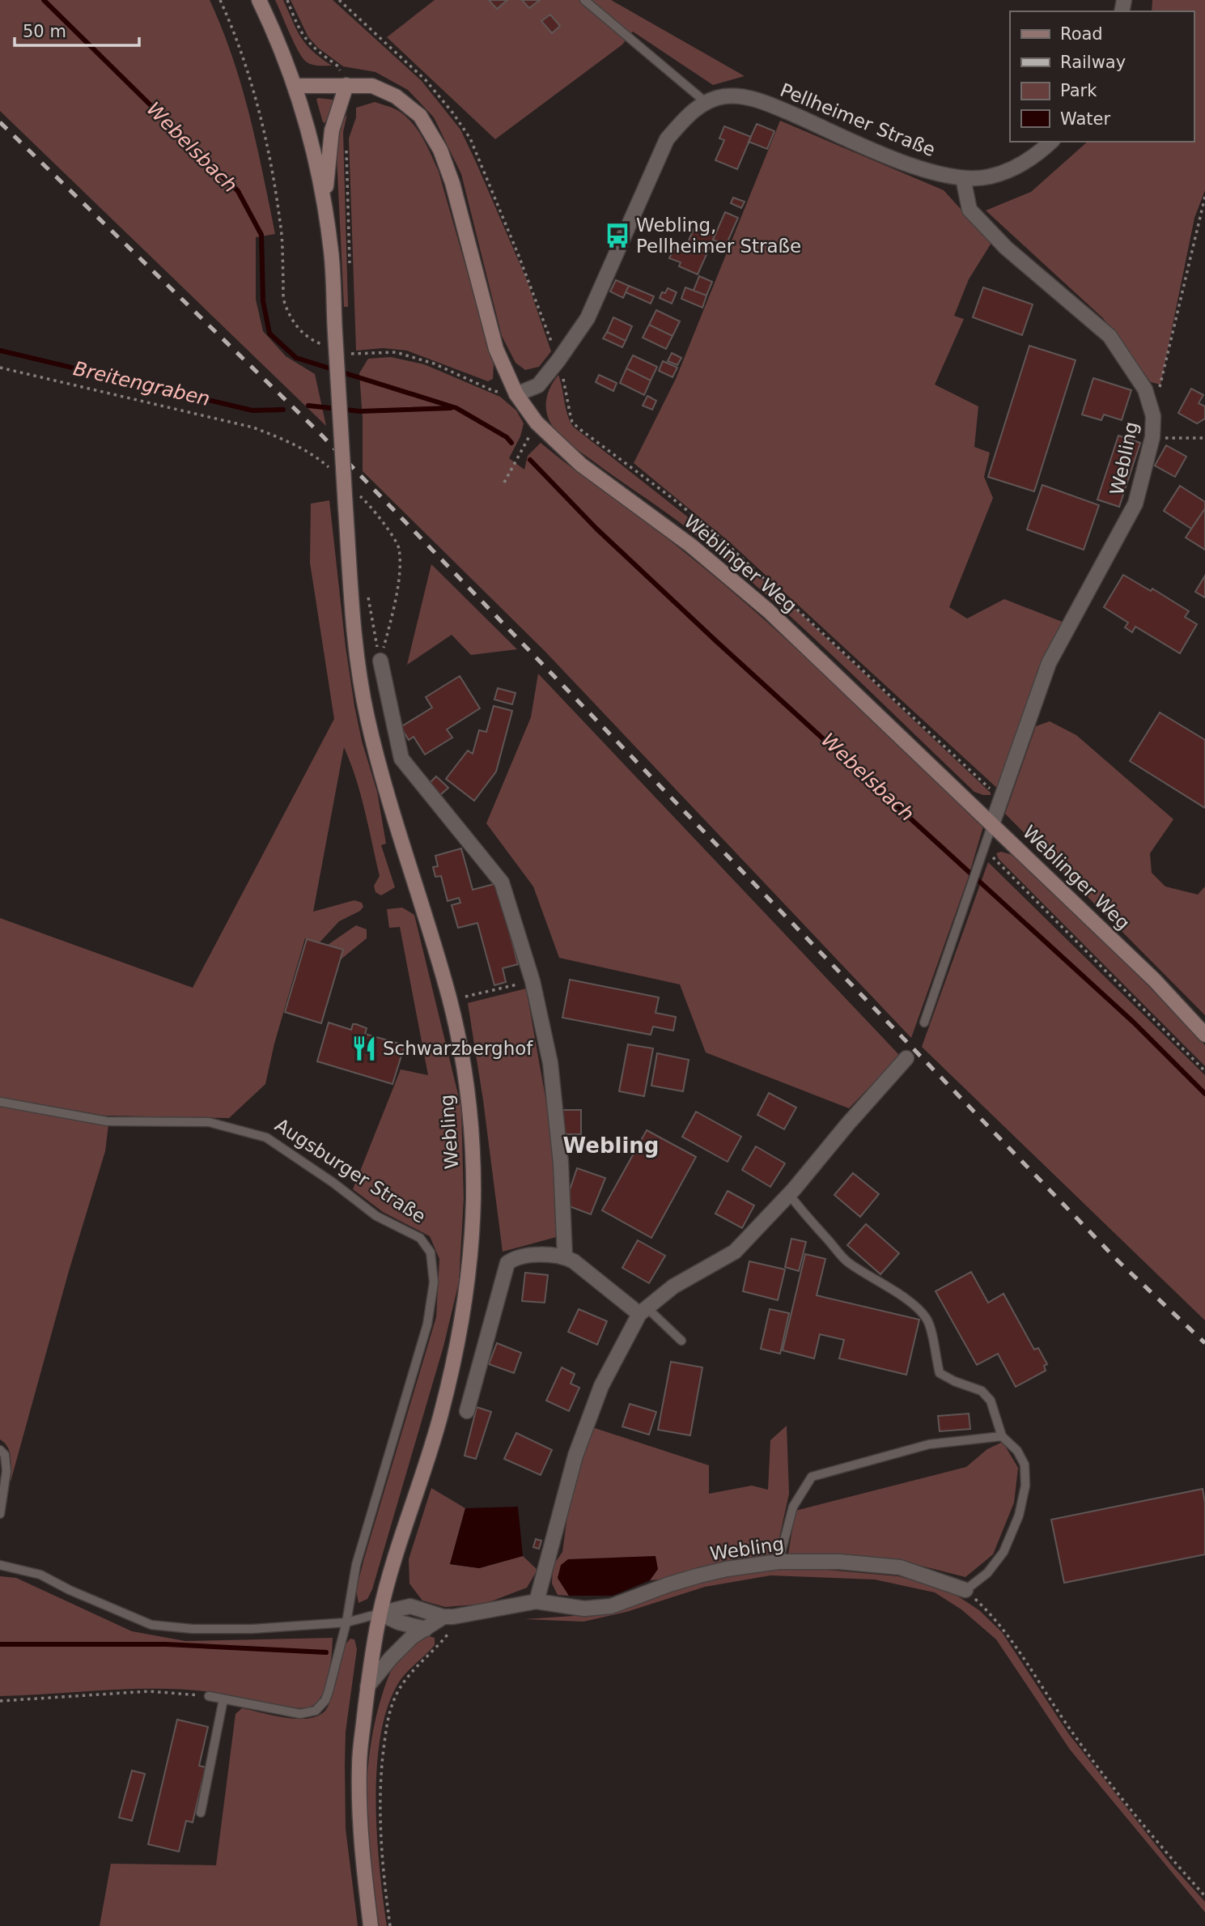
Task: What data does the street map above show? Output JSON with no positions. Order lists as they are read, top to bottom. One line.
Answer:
{"streets":{"main road":["Webling","Weblinger Weg"],"street":["Pellheimer Straße"],"lane":["Augsburger Straße"]},"crossings":[["Pellheimer Straße","Webling"],["Pellheimer Straße","Weblinger Weg"],["Webling","Weblinger Weg"]],"districts":["Webling"],"water":["Webelsbach","Breitengraben"],"places":{"bus stop":["Webling, Pellheimer Straße"],"restaurant":["Schwarzberghof"]},"legend":["Road","Railway","Park","Water"],"scale_bar":"50 m"}
